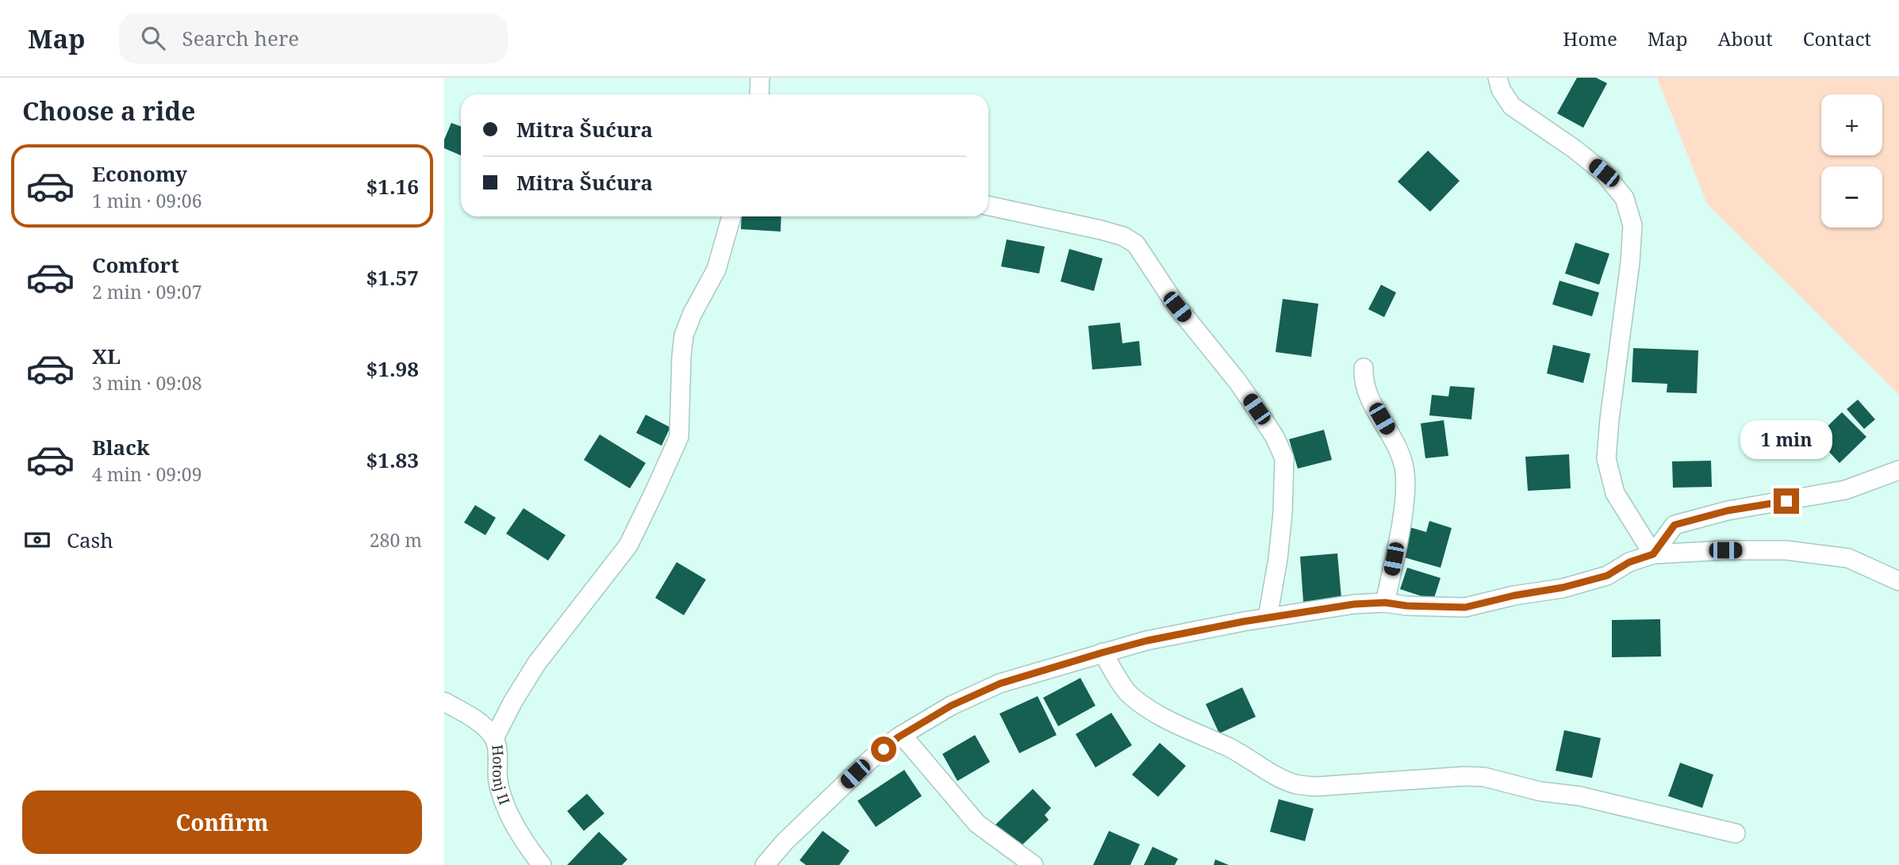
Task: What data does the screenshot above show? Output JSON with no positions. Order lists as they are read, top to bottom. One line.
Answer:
{"streets":{"street":["Hotonj II"]},"page":{"header":"Map","search":"Search here","nav":["Home","Map","About","Contact"],"heading":"Choose a ride","map_buttons":["+","−"],"banner":["Mitra Šućura","Mitra Šućura"],"list":[{"name":"Economy","note":"1 min · 09:06","value":"$1.16"},{"name":"Comfort","note":"2 min · 09:07","value":"$1.57"},{"name":"XL","note":"3 min · 09:08","value":"$1.98"},{"name":"Black","note":"4 min · 09:09","value":"$1.83"}],"bubble":"1 min","pay":["Cash","280 m"],"buttons":"Confirm"}}
